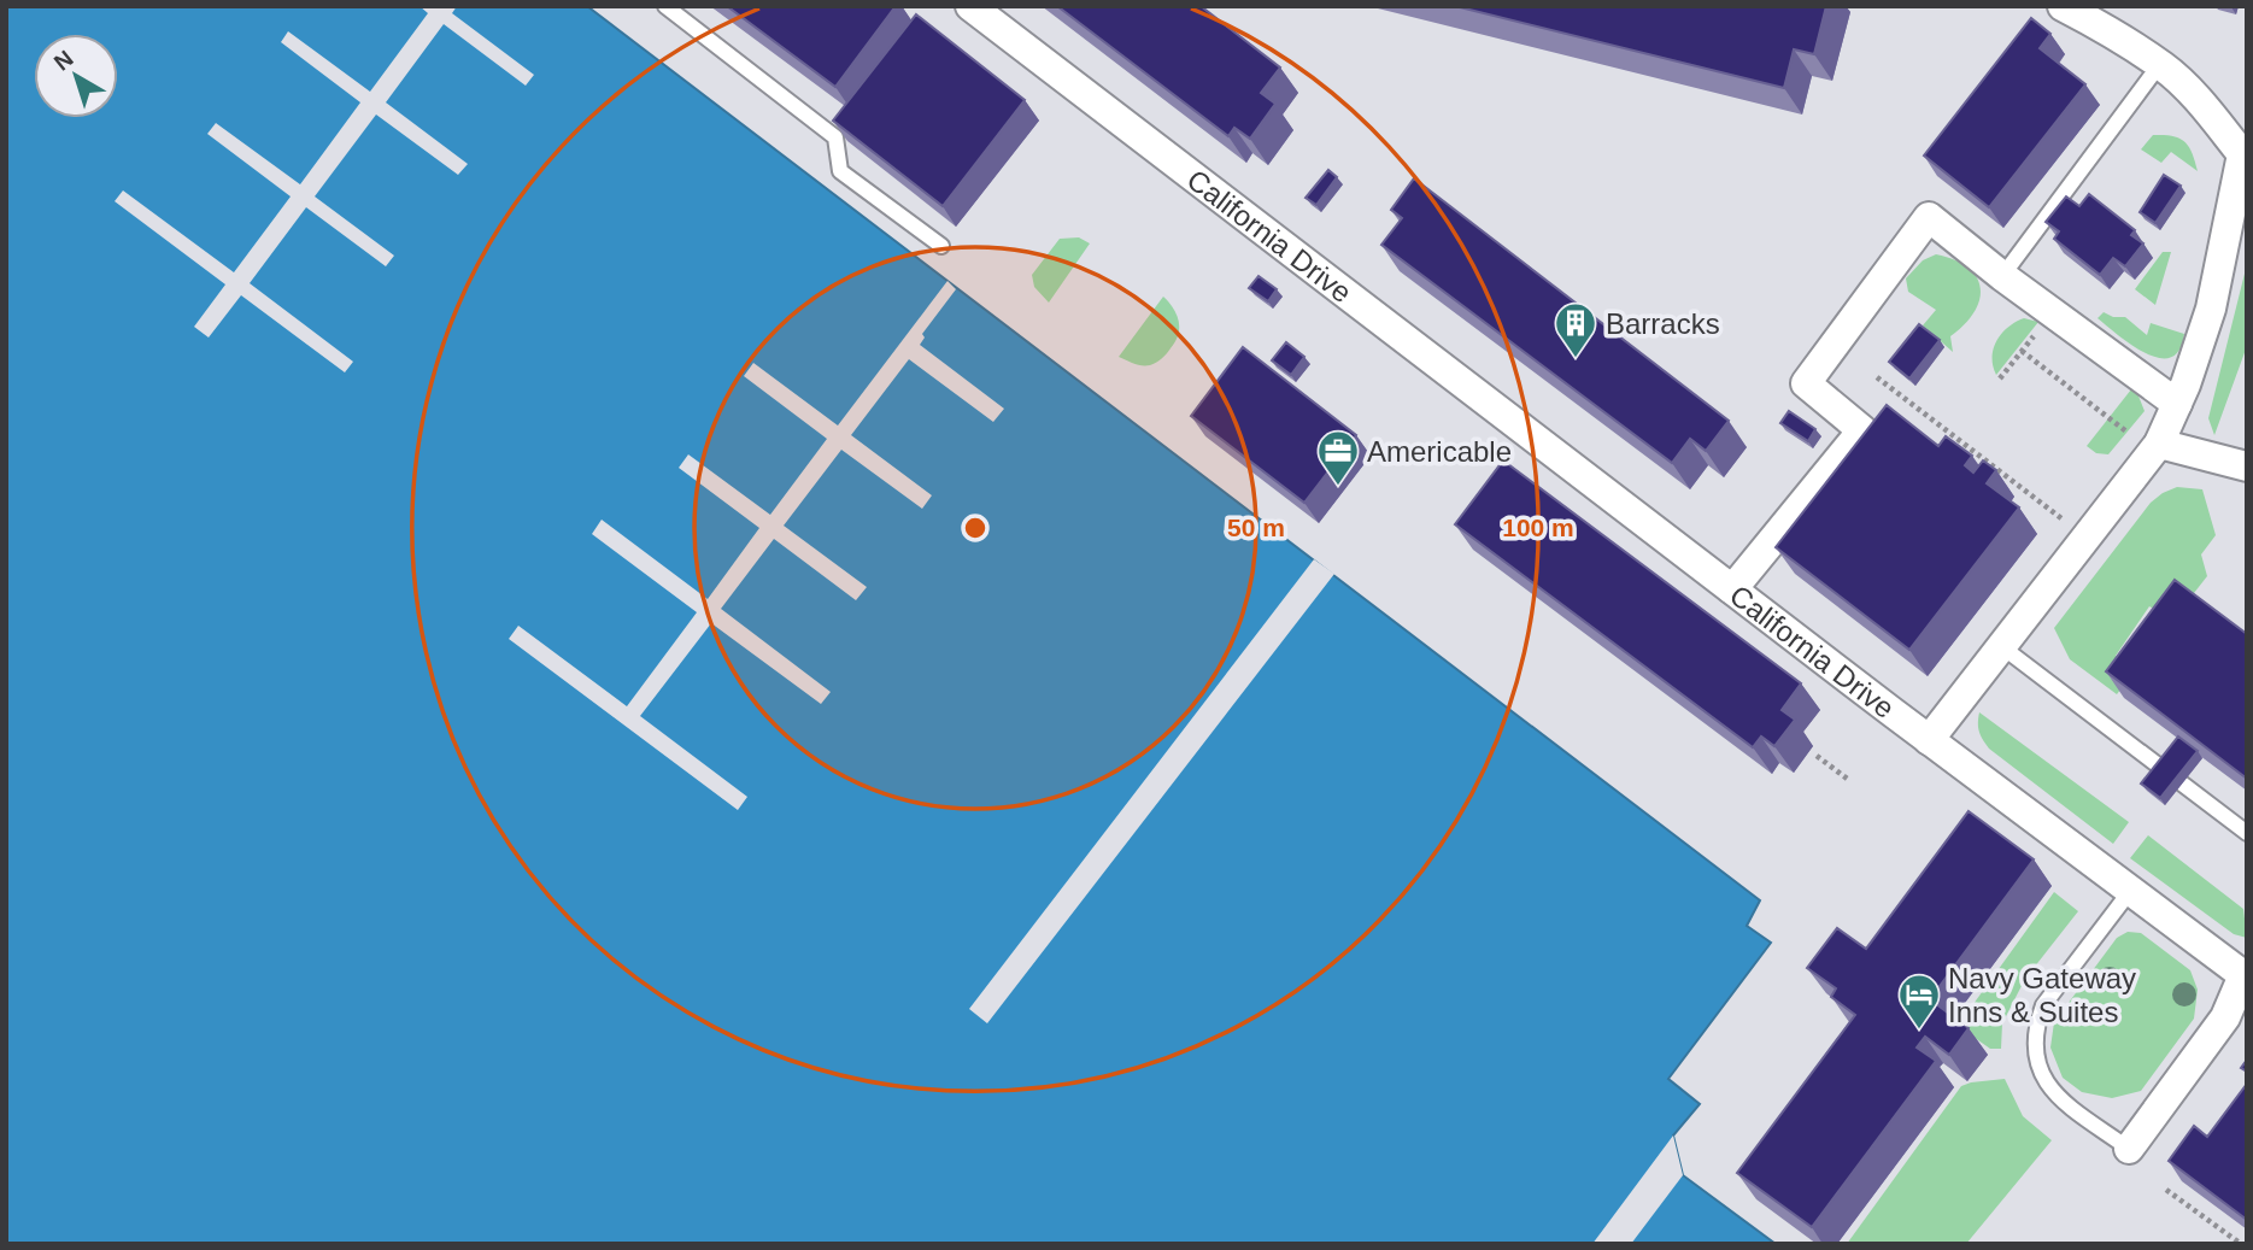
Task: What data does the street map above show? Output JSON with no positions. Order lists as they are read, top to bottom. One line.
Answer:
{"streets":{"street":["California Drive"]},"places":{"building":["Barracks"],"office":["Americable"],"hotel":["Navy Gateway Inns & Suites"]},"north":"top left","rings":["50 m","100 m"]}
